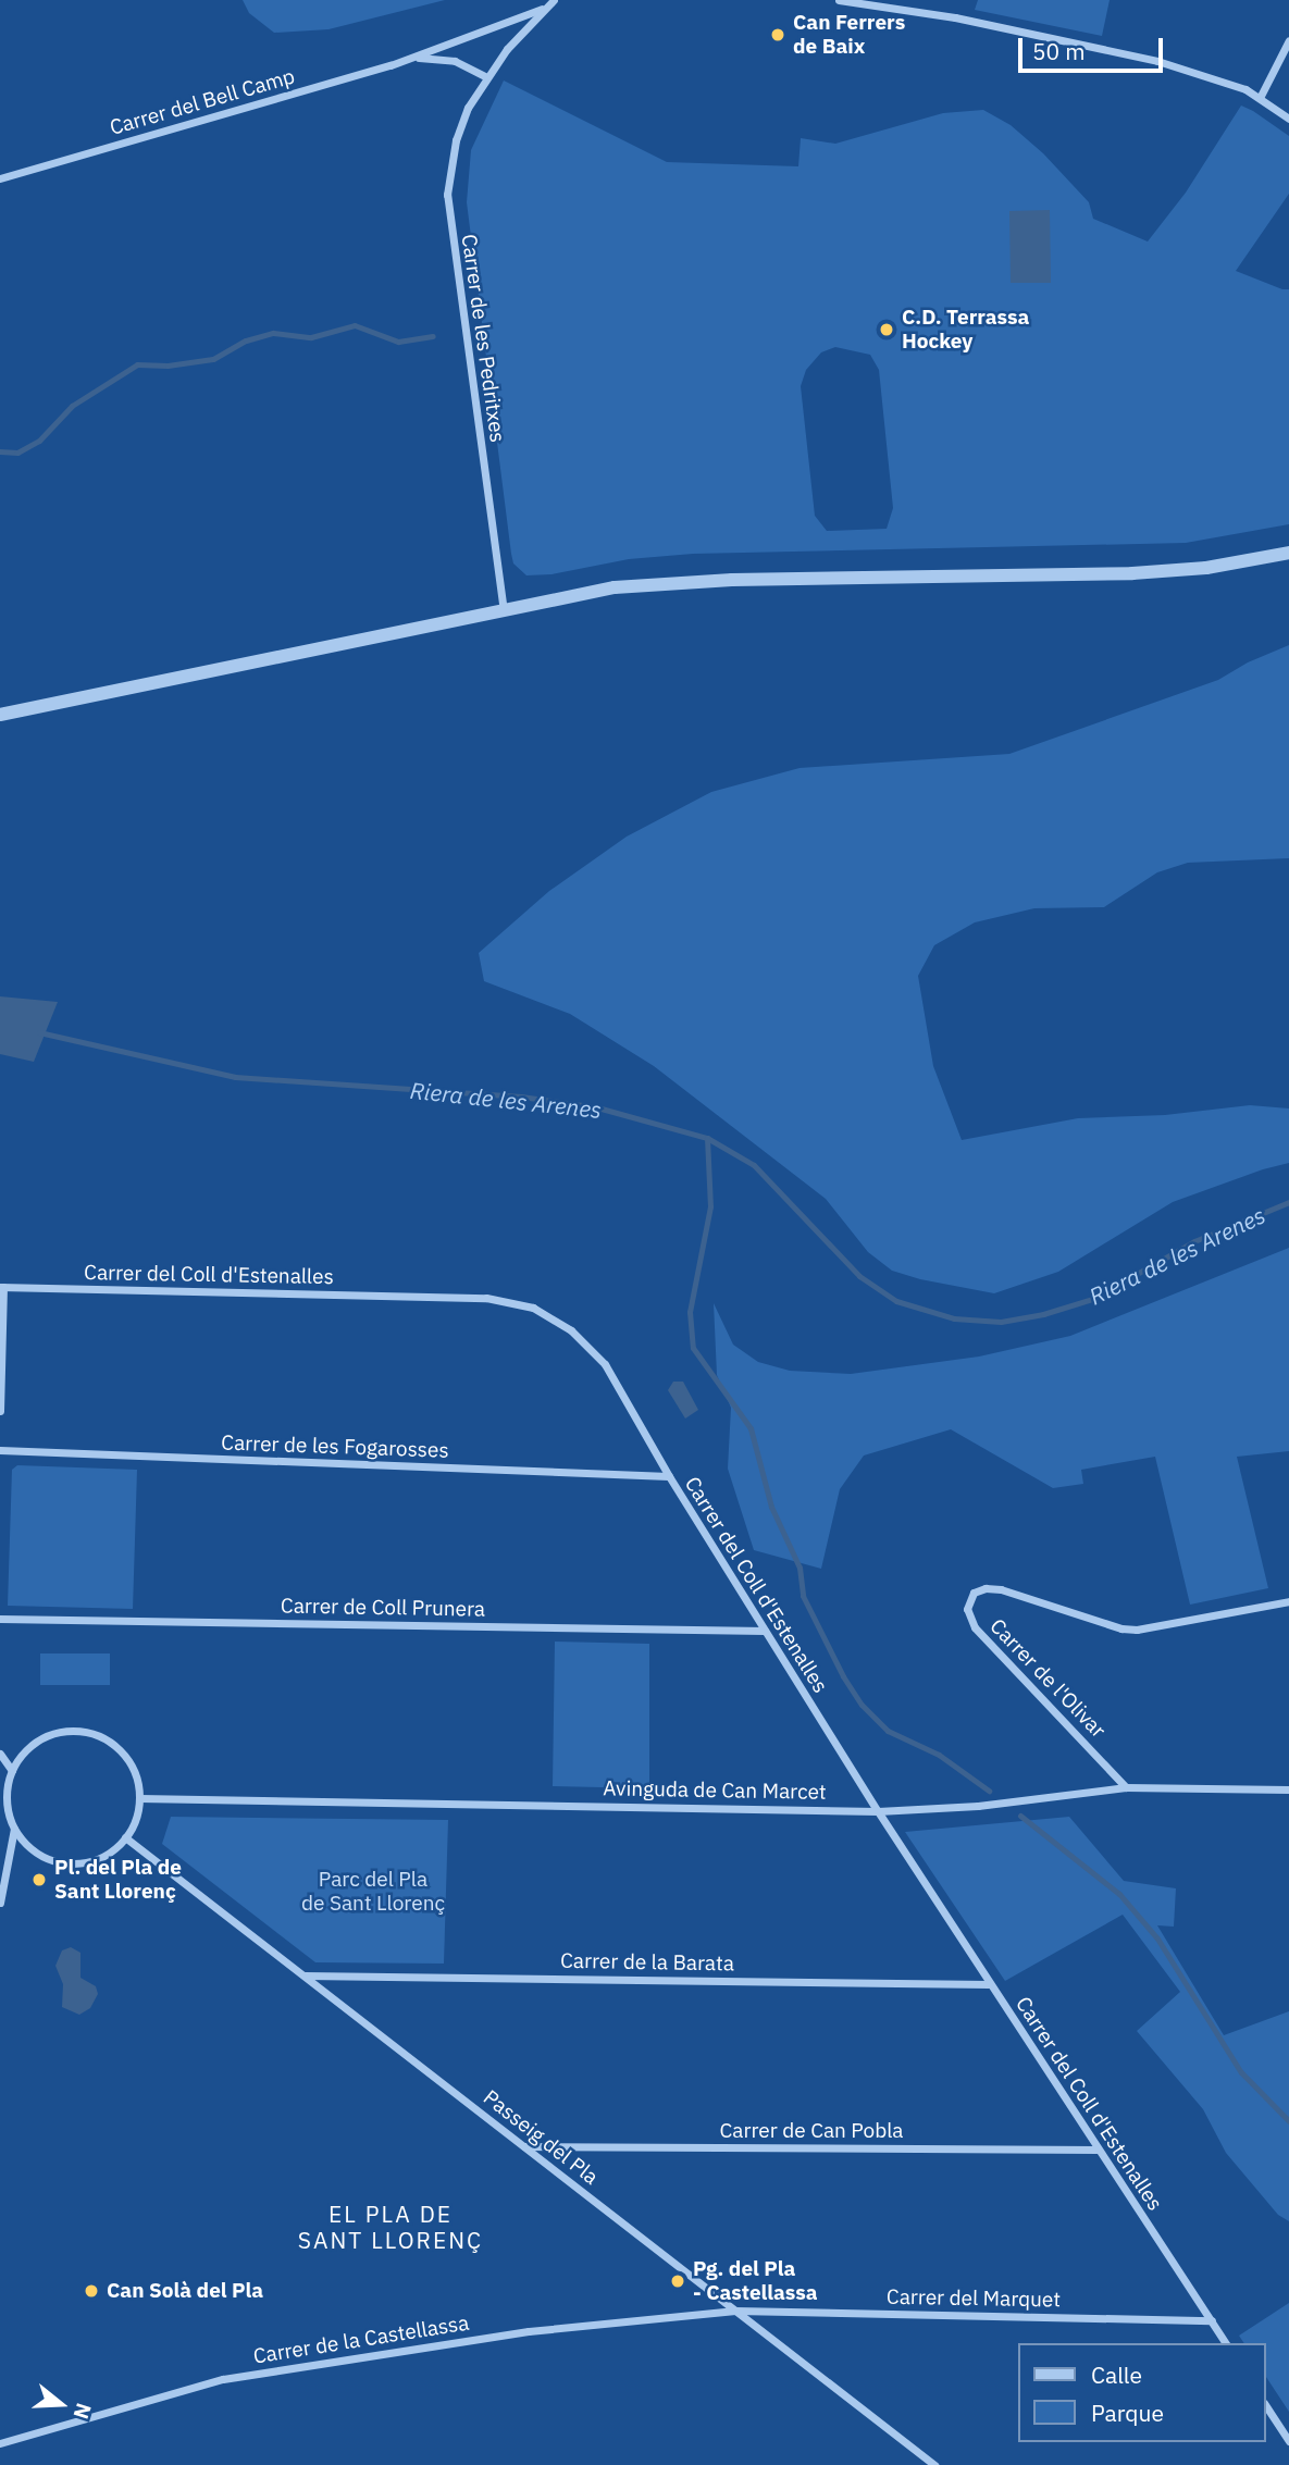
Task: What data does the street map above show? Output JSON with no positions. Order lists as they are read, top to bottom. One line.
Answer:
{"streets":{"street":["Carrer del Bell Camp","Carrer de les Pedritxes","Carrer del Coll d'Estenalles","Carrer de les Fogarosses","Carrer de Coll Prunera","Carrer de l'Olivar","Avinguda de Can Marcet","Carrer de la Barata","Carrer de Can Pobla","Passeig del Pla","Carrer del Marquet","Carrer de la Castellassa"]},"crossings":[["Carrer del Bell Camp","Carrer de les Pedritxes"],["Carrer del Coll d'Estenalles","Carrer de les Fogarosses"],["Carrer del Coll d'Estenalles","Carrer de Coll Prunera"],["Carrer del Coll d'Estenalles","Avinguda de Can Marcet"],["Carrer del Coll d'Estenalles","Carrer de la Barata"],["Carrer del Coll d'Estenalles","Carrer de Can Pobla"],["Carrer del Coll d'Estenalles","Carrer del Marquet"],["Carrer de l'Olivar","Avinguda de Can Marcet"],["Avinguda de Can Marcet","Passeig del Pla"],["Carrer de la Barata","Passeig del Pla"],["Carrer de Can Pobla","Passeig del Pla"],["Passeig del Pla","Carrer del Marquet"],["Passeig del Pla","Carrer de la Castellassa"],["Carrer del Marquet","Carrer de la Castellassa"]],"districts":["EL PLA DE SANT LLORENÇ"],"water":["Riera de les Arenes"],"parks":["Parc del Pla de Sant Llorenç"],"places":["Can Ferrers de Baix","C.D. Terrassa Hockey","Pl. del Pla de Sant Llorenç","Pg. del Pla - Castellassa","Can Solà del Pla"],"legend":["Calle","Parque"],"scale_bar":"50 m","north":"right"}
